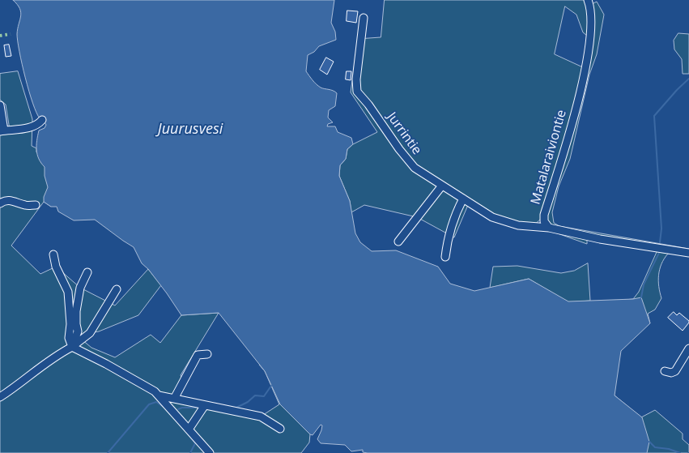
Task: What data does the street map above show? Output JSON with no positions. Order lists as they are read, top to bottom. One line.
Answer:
{"streets":{"street":["Jurrintie","Matalaraiviontie"]},"crossings":[["Jurrintie","Matalaraiviontie"]],"water":["Juurusvesi"]}
